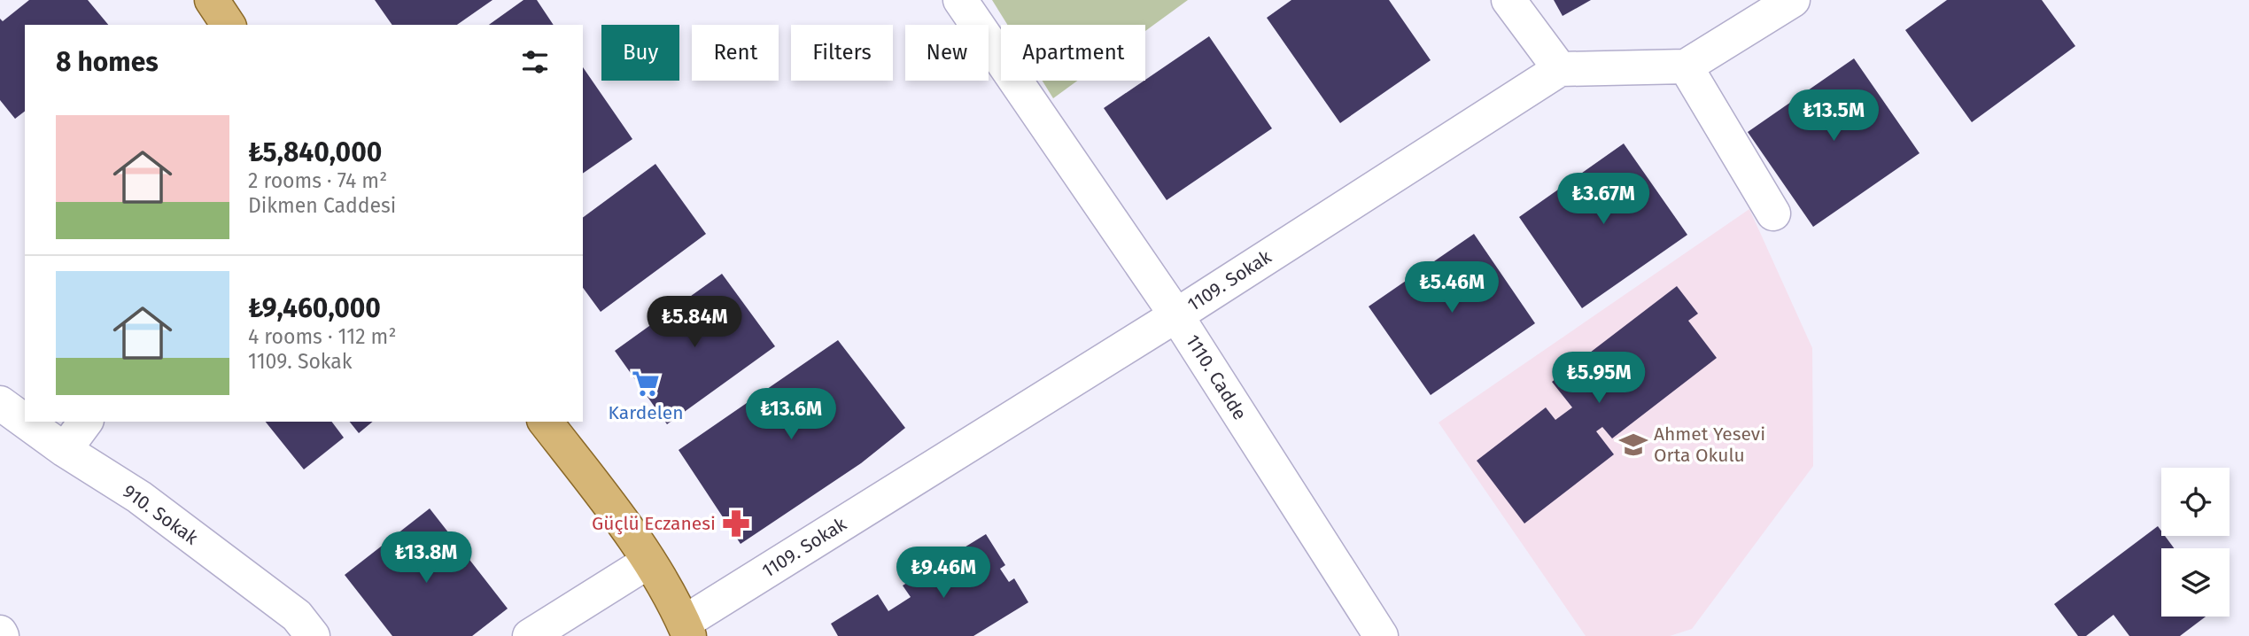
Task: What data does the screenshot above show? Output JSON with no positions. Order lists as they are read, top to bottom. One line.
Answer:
{"streets":{"street":["1109. Sokak","1110. Cadde","910. Sokak"]},"crossings":[["1109. Sokak","1110. Cadde"]],"places":{"supermarket":["Kardelen"],"school or university":["Ahmet Yesevi Orta Okulu"],"pharmacy":["Güçlü Eczanesi"]},"page":{"chip":["Buy","Rent","Filters","New","Apartment"],"heading":"8 homes","price":["₺13.5M","₺3.67M","₺5.46M","₺5.84M","₺5.95M","₺13.6M","₺13.8M","₺9.46M"],"list":[{"name":"₺5,840,000","note":"2 rooms · 74 m² · Dikmen Caddesi"},{"name":"₺9,460,000","note":"4 rooms · 112 m² · 1109. Sokak"}]}}
